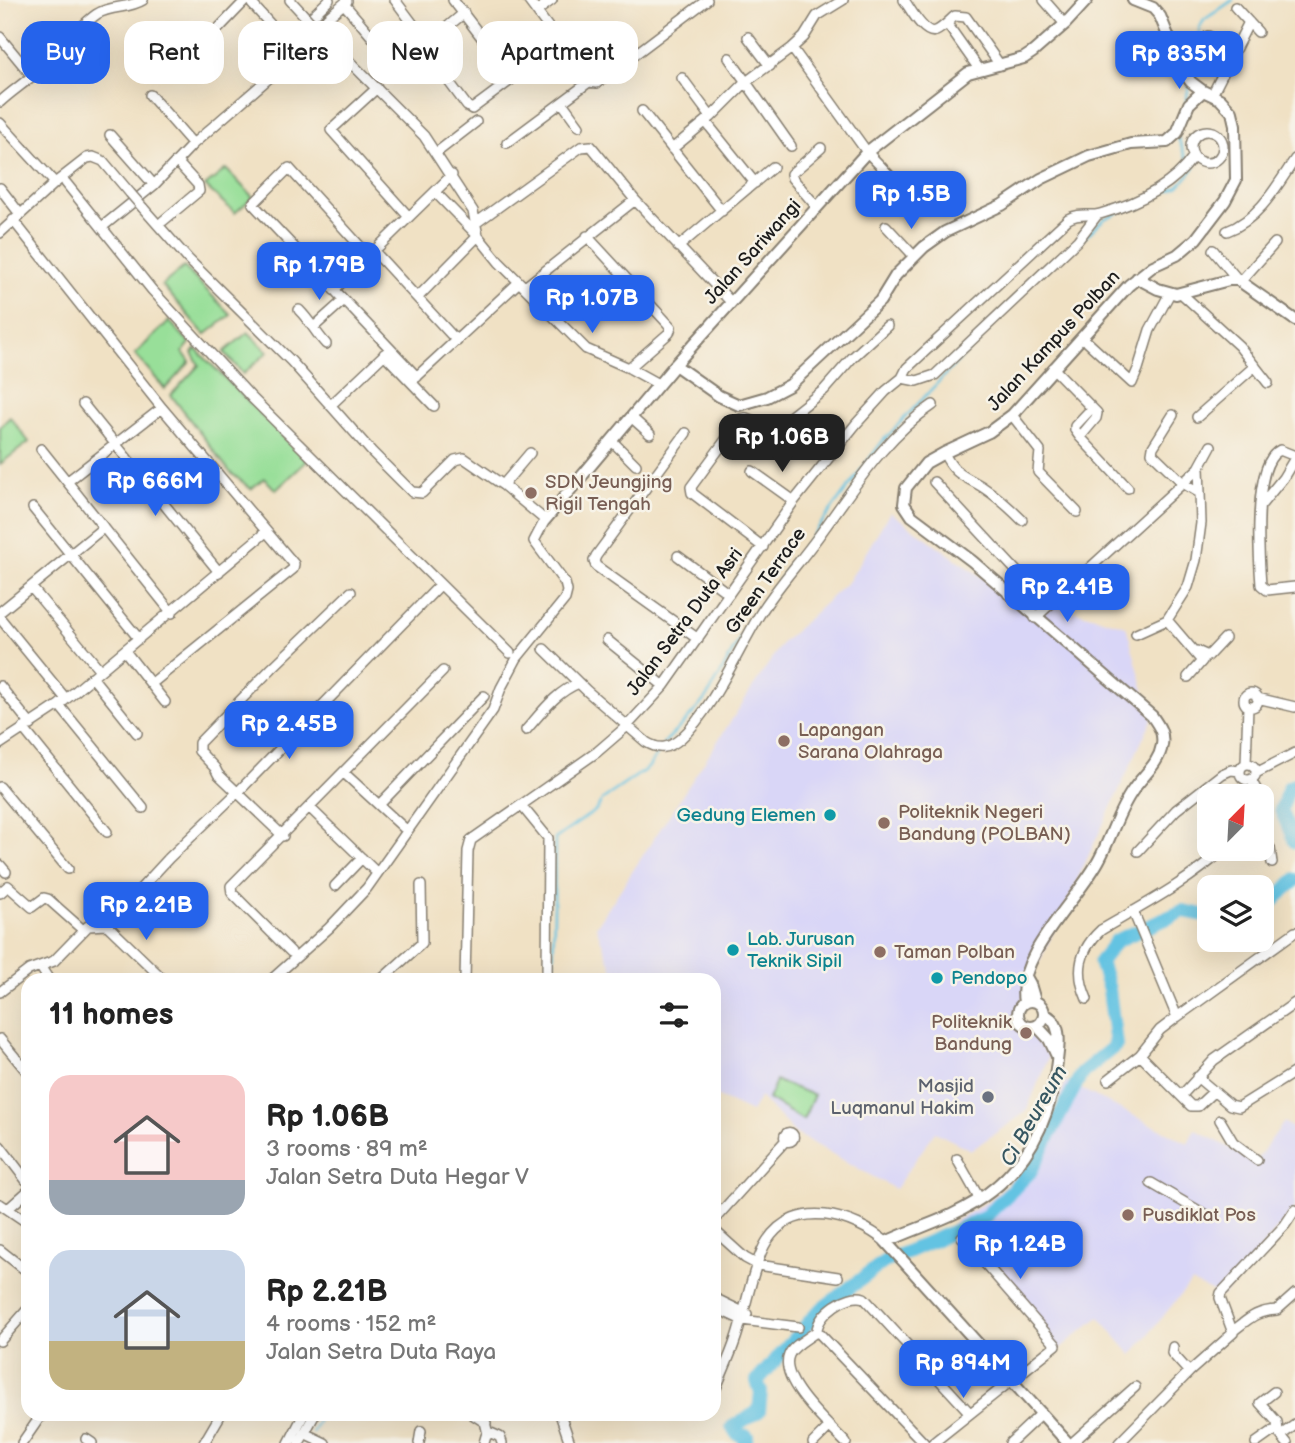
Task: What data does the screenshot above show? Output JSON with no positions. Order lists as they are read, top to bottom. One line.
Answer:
{"streets":{"street":["Jalan Sariwangi","Jalan Kampus Polban","Green Terrace","Jalan Setra Duta Asri"]},"crossings":[["Green Terrace","Jalan Setra Duta Asri"]],"water":["Ci Beureum"],"places":["SDN Jeungjing Rigil Tengah","Lapangan Sarana Olahraga","Gedung Elemen","Politeknik Negeri Bandung (POLBAN)","Lab. Jurusan Teknik Sipil","Taman Polban","Pendopo","Politeknik Bandung","Masjid Luqmanul Hakim","Pusdiklat Pos"],"north":"top right","page":{"chip":["Buy","Rent","Filters","New","Apartment"],"price":["Rp 835M","Rp 1.5B","Rp 1.79B","Rp 1.07B","Rp 1.06B","Rp 666M","Rp 2.41B","Rp 2.45B","Rp 2.21B","Rp 1.24B","Rp 894M"],"heading":"11 homes","list":[{"name":"Rp 1.06B","note":"3 rooms · 89 m² · Jalan Setra Duta Hegar V"},{"name":"Rp 2.21B","note":"4 rooms · 152 m² · Jalan Setra Duta Raya"}]}}
